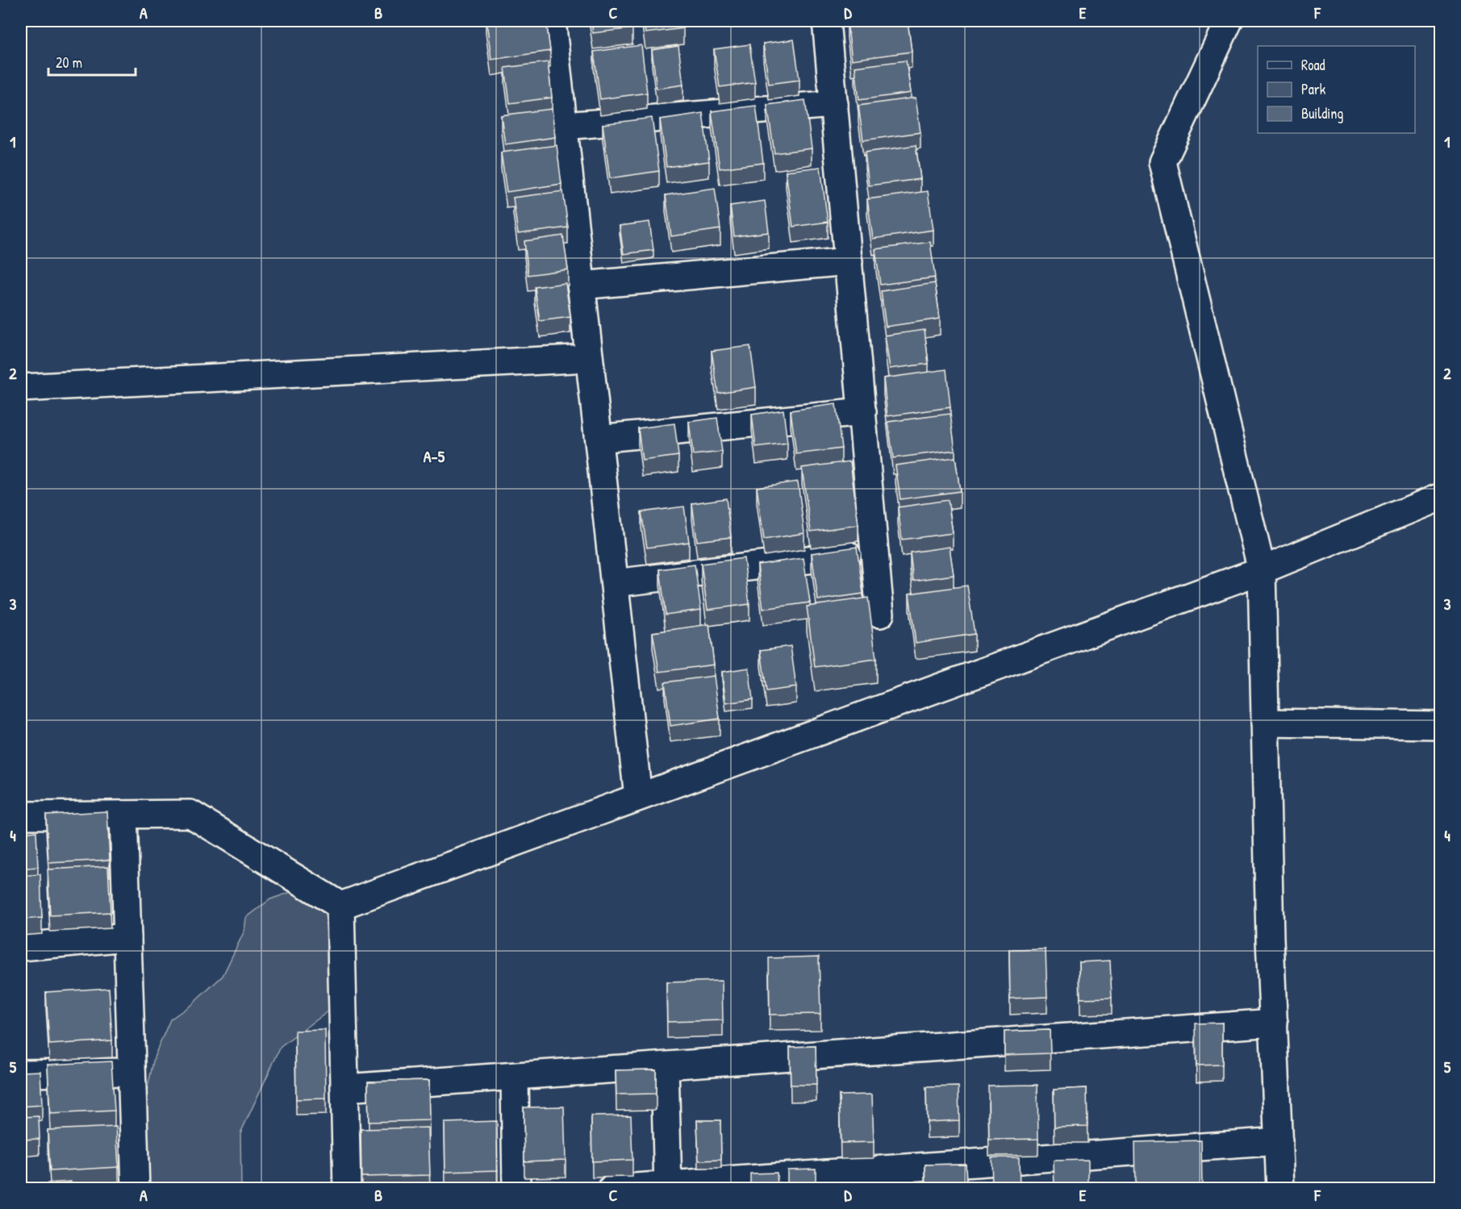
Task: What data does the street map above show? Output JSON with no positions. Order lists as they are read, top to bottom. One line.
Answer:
{"districts":["A-5"],"legend":["Road","Park","Building"],"scale_bar":"20 m","grid":{"columns":["A","B","C","D","E","F"],"rows":["1","2","3","4","5"]}}
